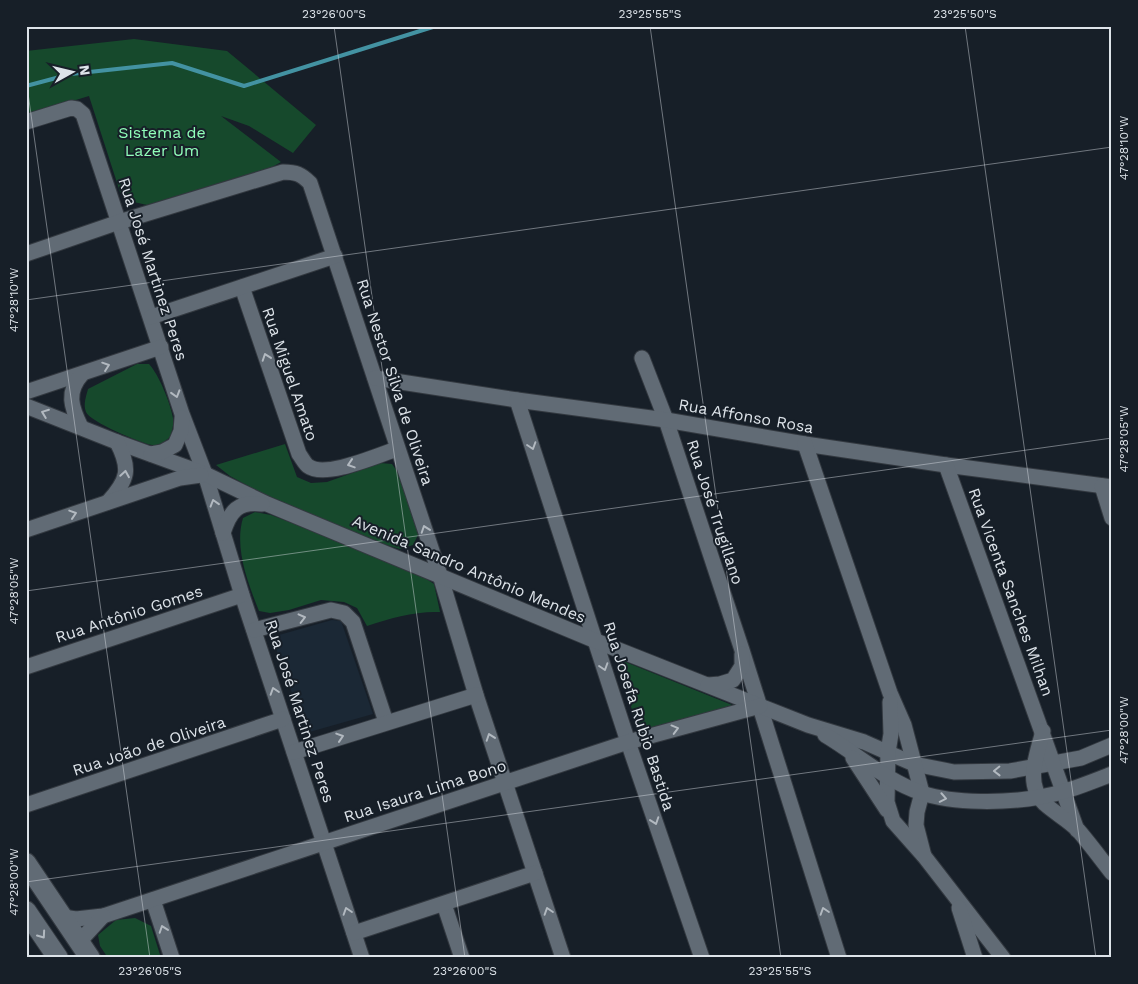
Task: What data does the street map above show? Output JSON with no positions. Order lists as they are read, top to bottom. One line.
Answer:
{"streets":{"street":["Rua José Martinez Peres","Rua Miguel Amato","Rua Nestor Silva de Oliveira","Rua Affonso Rosa","Rua José Trugillano","Avenida Sandro Antônio Mendes","Rua Vicenta Sanches Milhan","Rua Antônio Gomes","Rua Josefa Rubio Bastida","Rua João de Oliveira","Rua Isaura Lima Bono"]},"crossings":[["Rua José Martinez Peres","Rua Nestor Silva de Oliveira"],["Rua José Martinez Peres","Avenida Sandro Antônio Mendes"],["Rua José Martinez Peres","Rua Antônio Gomes"],["Rua José Martinez Peres","Rua João de Oliveira"],["Rua José Martinez Peres","Rua Isaura Lima Bono"],["Rua Miguel Amato","Rua Nestor Silva de Oliveira"],["Rua Nestor Silva de Oliveira","Rua Affonso Rosa"],["Rua Nestor Silva de Oliveira","Avenida Sandro Antônio Mendes"],["Rua Nestor Silva de Oliveira","Rua Isaura Lima Bono"],["Rua Affonso Rosa","Rua José Trugillano"],["Rua Affonso Rosa","Rua Vicenta Sanches Milhan"],["Rua Affonso Rosa","Rua Josefa Rubio Bastida"],["Rua José Trugillano","Avenida Sandro Antônio Mendes"],["Rua José Trugillano","Rua Isaura Lima Bono"],["Avenida Sandro Antônio Mendes","Rua Vicenta Sanches Milhan"],["Avenida Sandro Antônio Mendes","Rua Josefa Rubio Bastida"],["Avenida Sandro Antônio Mendes","Rua Isaura Lima Bono"],["Rua Josefa Rubio Bastida","Rua Isaura Lima Bono"]],"one_way":["Rua Josefa Rubio Bastida"],"parks":["Sistema de Lazer Um"],"north":"right","coordinates":["23°26'00\"S","23°25'55\"S","23°25'50\"S","47°28'10\"W","47°28'05\"W","47°28'00\"W","23°26'05\"S"]}
